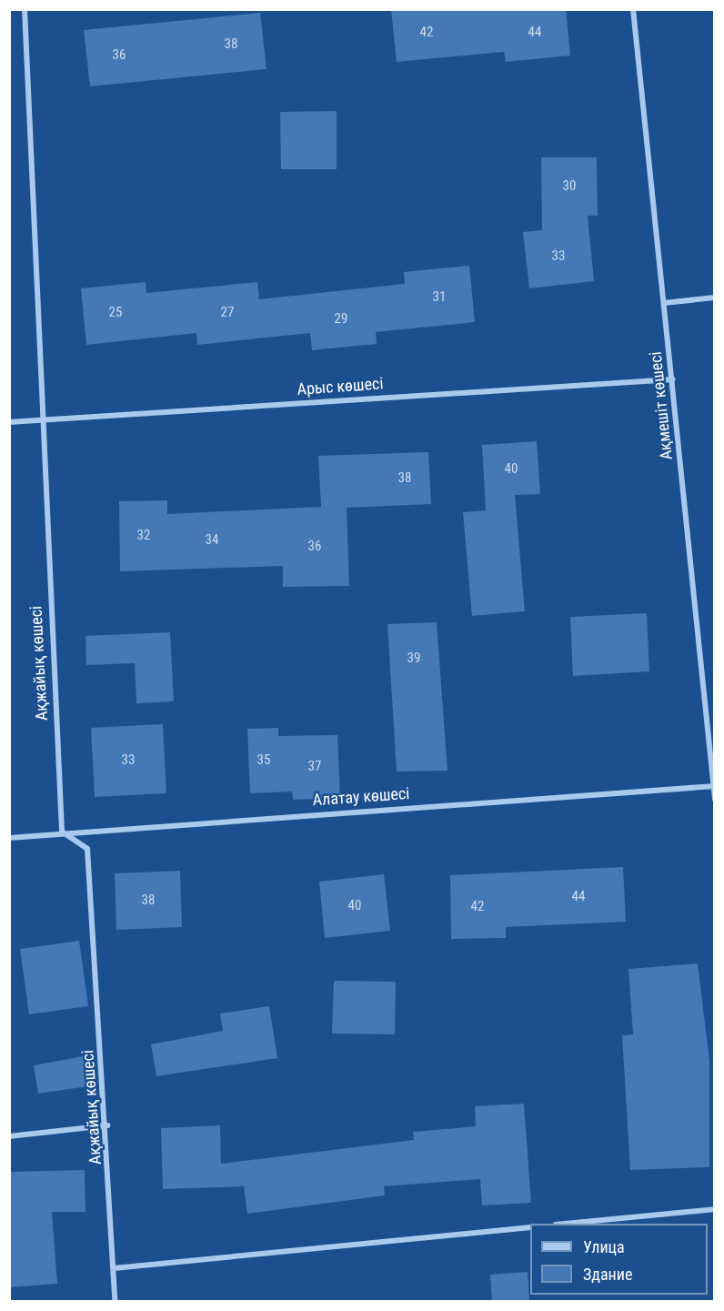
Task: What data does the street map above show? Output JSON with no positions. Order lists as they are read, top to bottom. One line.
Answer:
{"streets":{"street":["Арыс көшесі","Ақмешіт көшесі","Ақжайық көшесі","Алатау көшесі"]},"crossings":[["Арыс көшесі","Ақмешіт көшесі"],["Арыс көшесі","Ақжайық көшесі"],["Ақмешіт көшесі","Алатау көшесі"],["Ақжайық көшесі","Алатау көшесі"]],"house_numbers":["42","44","38","36","30","33","31","25","27","29","40","38","32","34","36","39","33","35","37","44","38","40","42"],"legend":["Улица","Здание"]}
